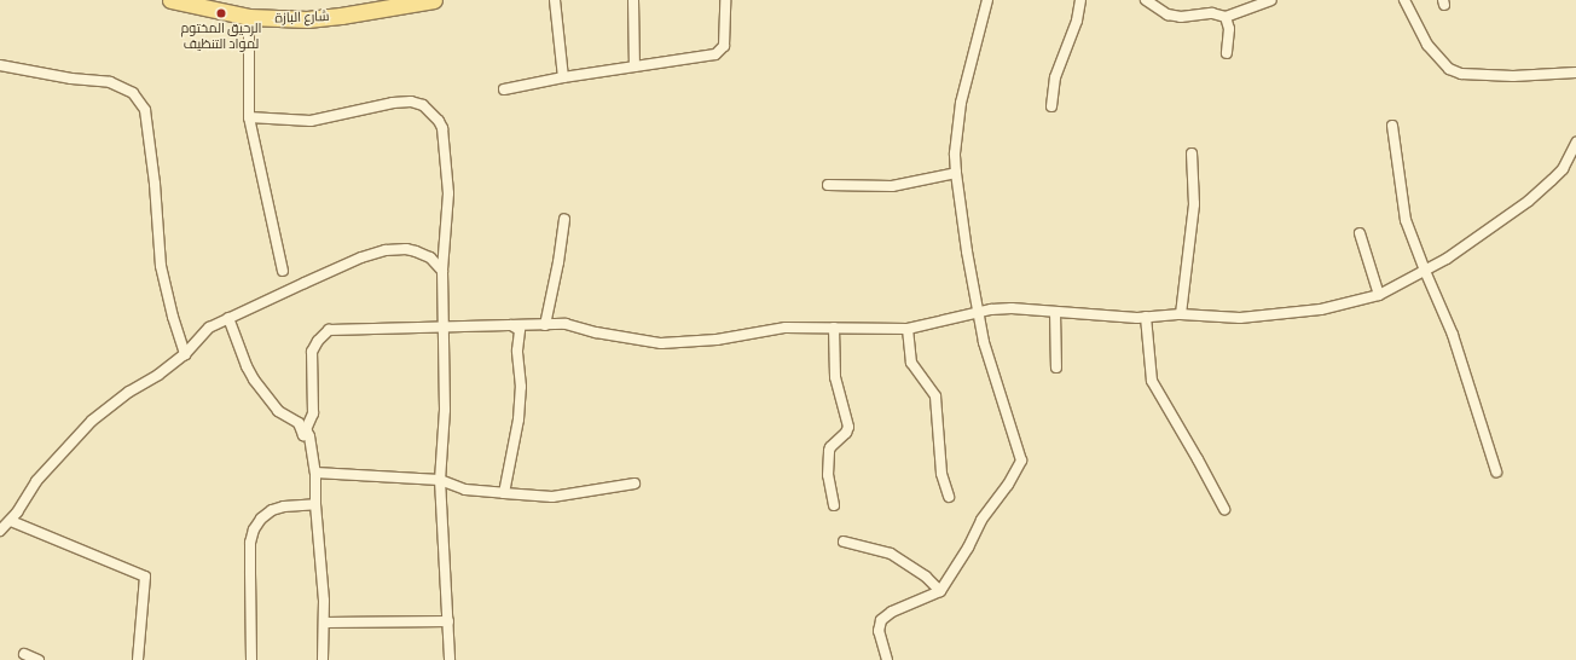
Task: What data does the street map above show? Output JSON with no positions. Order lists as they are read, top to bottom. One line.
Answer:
{"streets":{"main road":["شارع البازة"]},"places":["الرحيق المختوم لمواد التنظيف"]}
